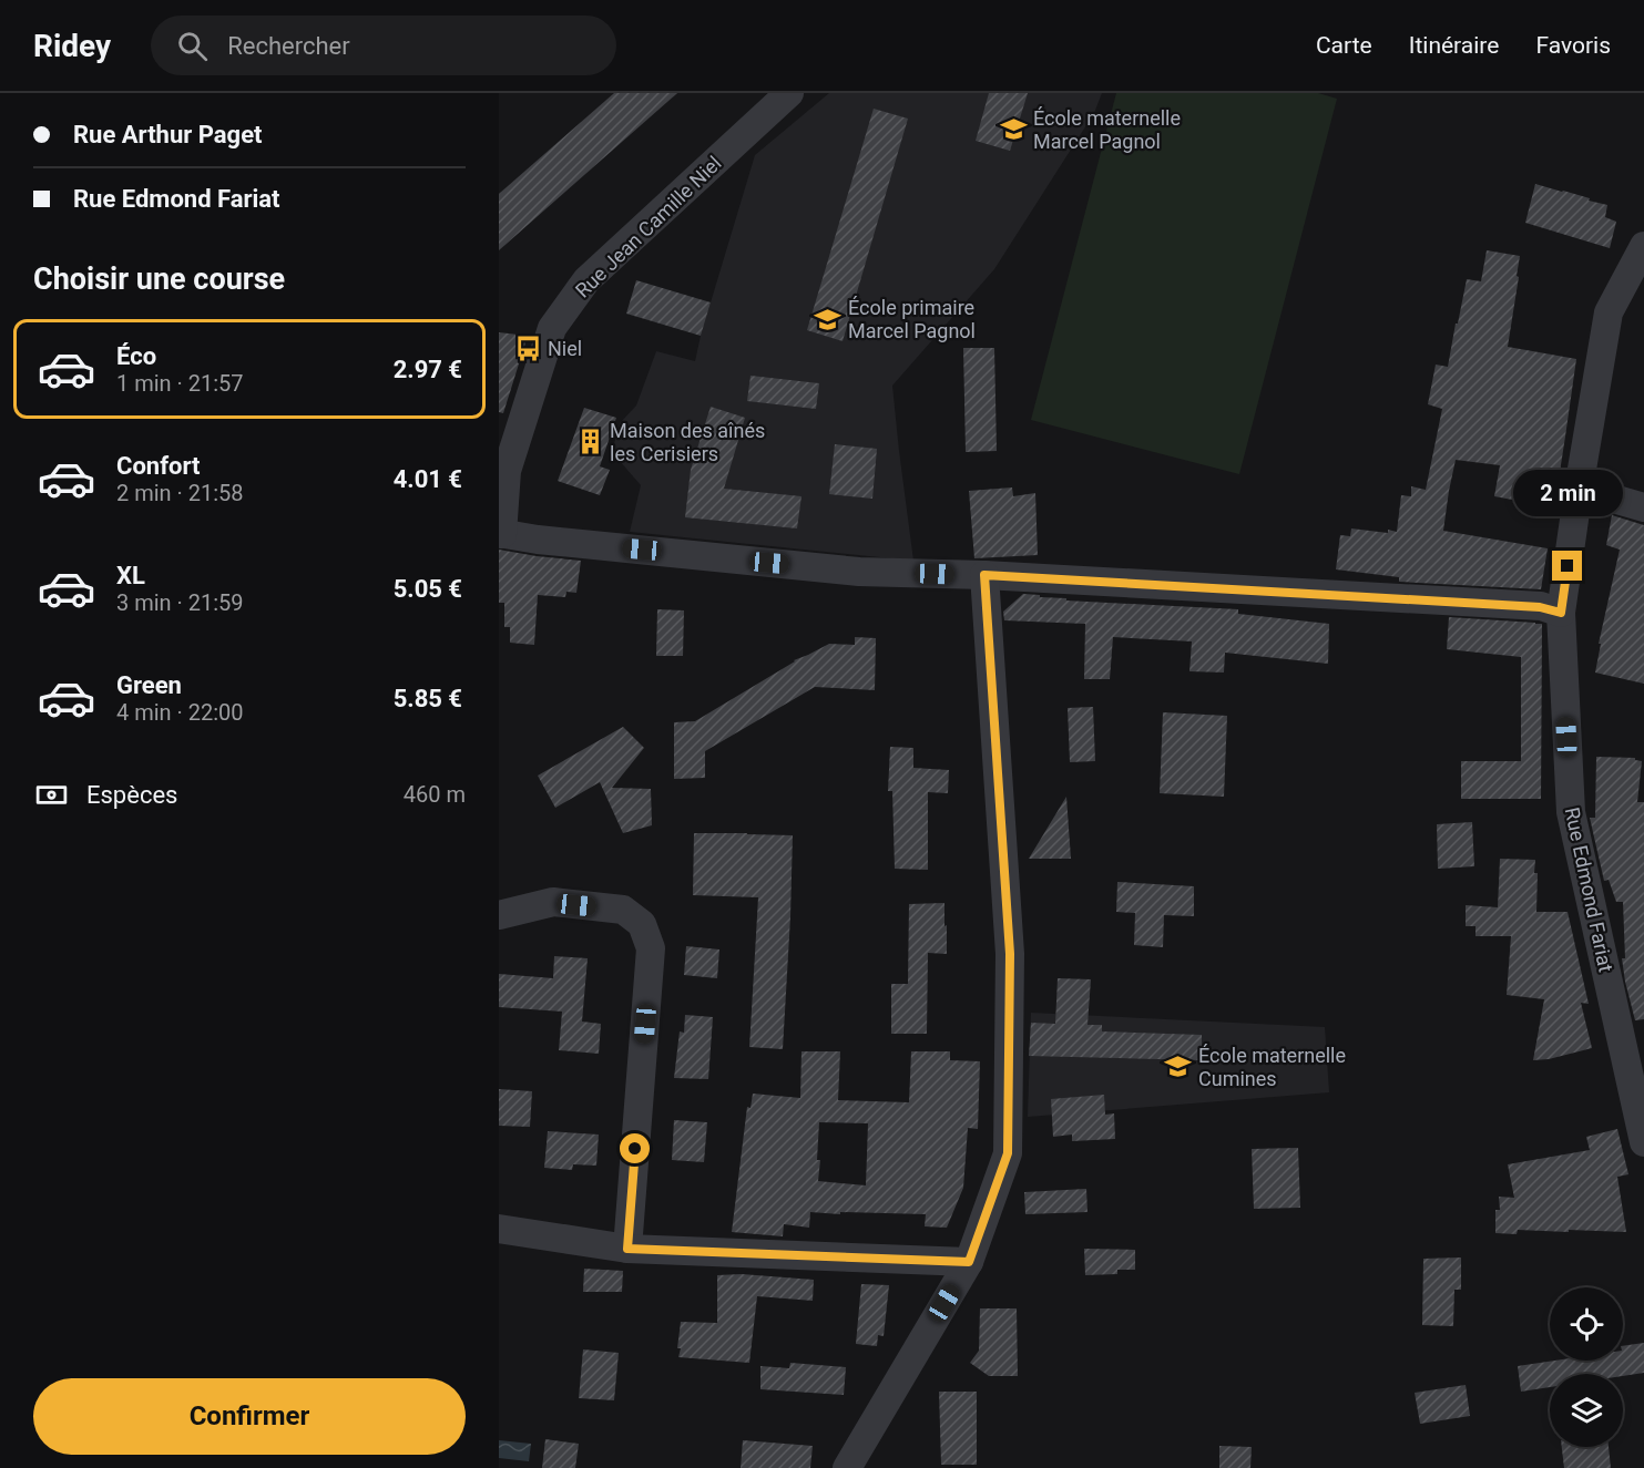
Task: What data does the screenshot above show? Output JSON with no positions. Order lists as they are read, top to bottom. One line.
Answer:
{"streets":{"street":["Rue Jean Camille Niel","Rue Edmond Fariat"]},"places":{"school or university":["École maternelle Marcel Pagnol","École primaire Marcel Pagnol","École maternelle Cumines"],"bus stop":["Niel"],"building":["Maison des aînés les Cerisiers"]},"page":{"header":"Ridey","search":"Rechercher","nav":["Carte","Itinéraire","Favoris"],"banner":["Rue Arthur Paget","Rue Edmond Fariat"],"heading":"Choisir une course","list":[{"name":"Éco","note":"1 min · 21:57","value":"2.97 €"},{"name":"Confort","note":"2 min · 21:58","value":"4.01 €"},{"name":"XL","note":"3 min · 21:59","value":"5.05 €"},{"name":"Green","note":"4 min · 22:00","value":"5.85 €"}],"bubble":"2 min","pay":["Espèces","460 m"],"buttons":"Confirmer"}}
